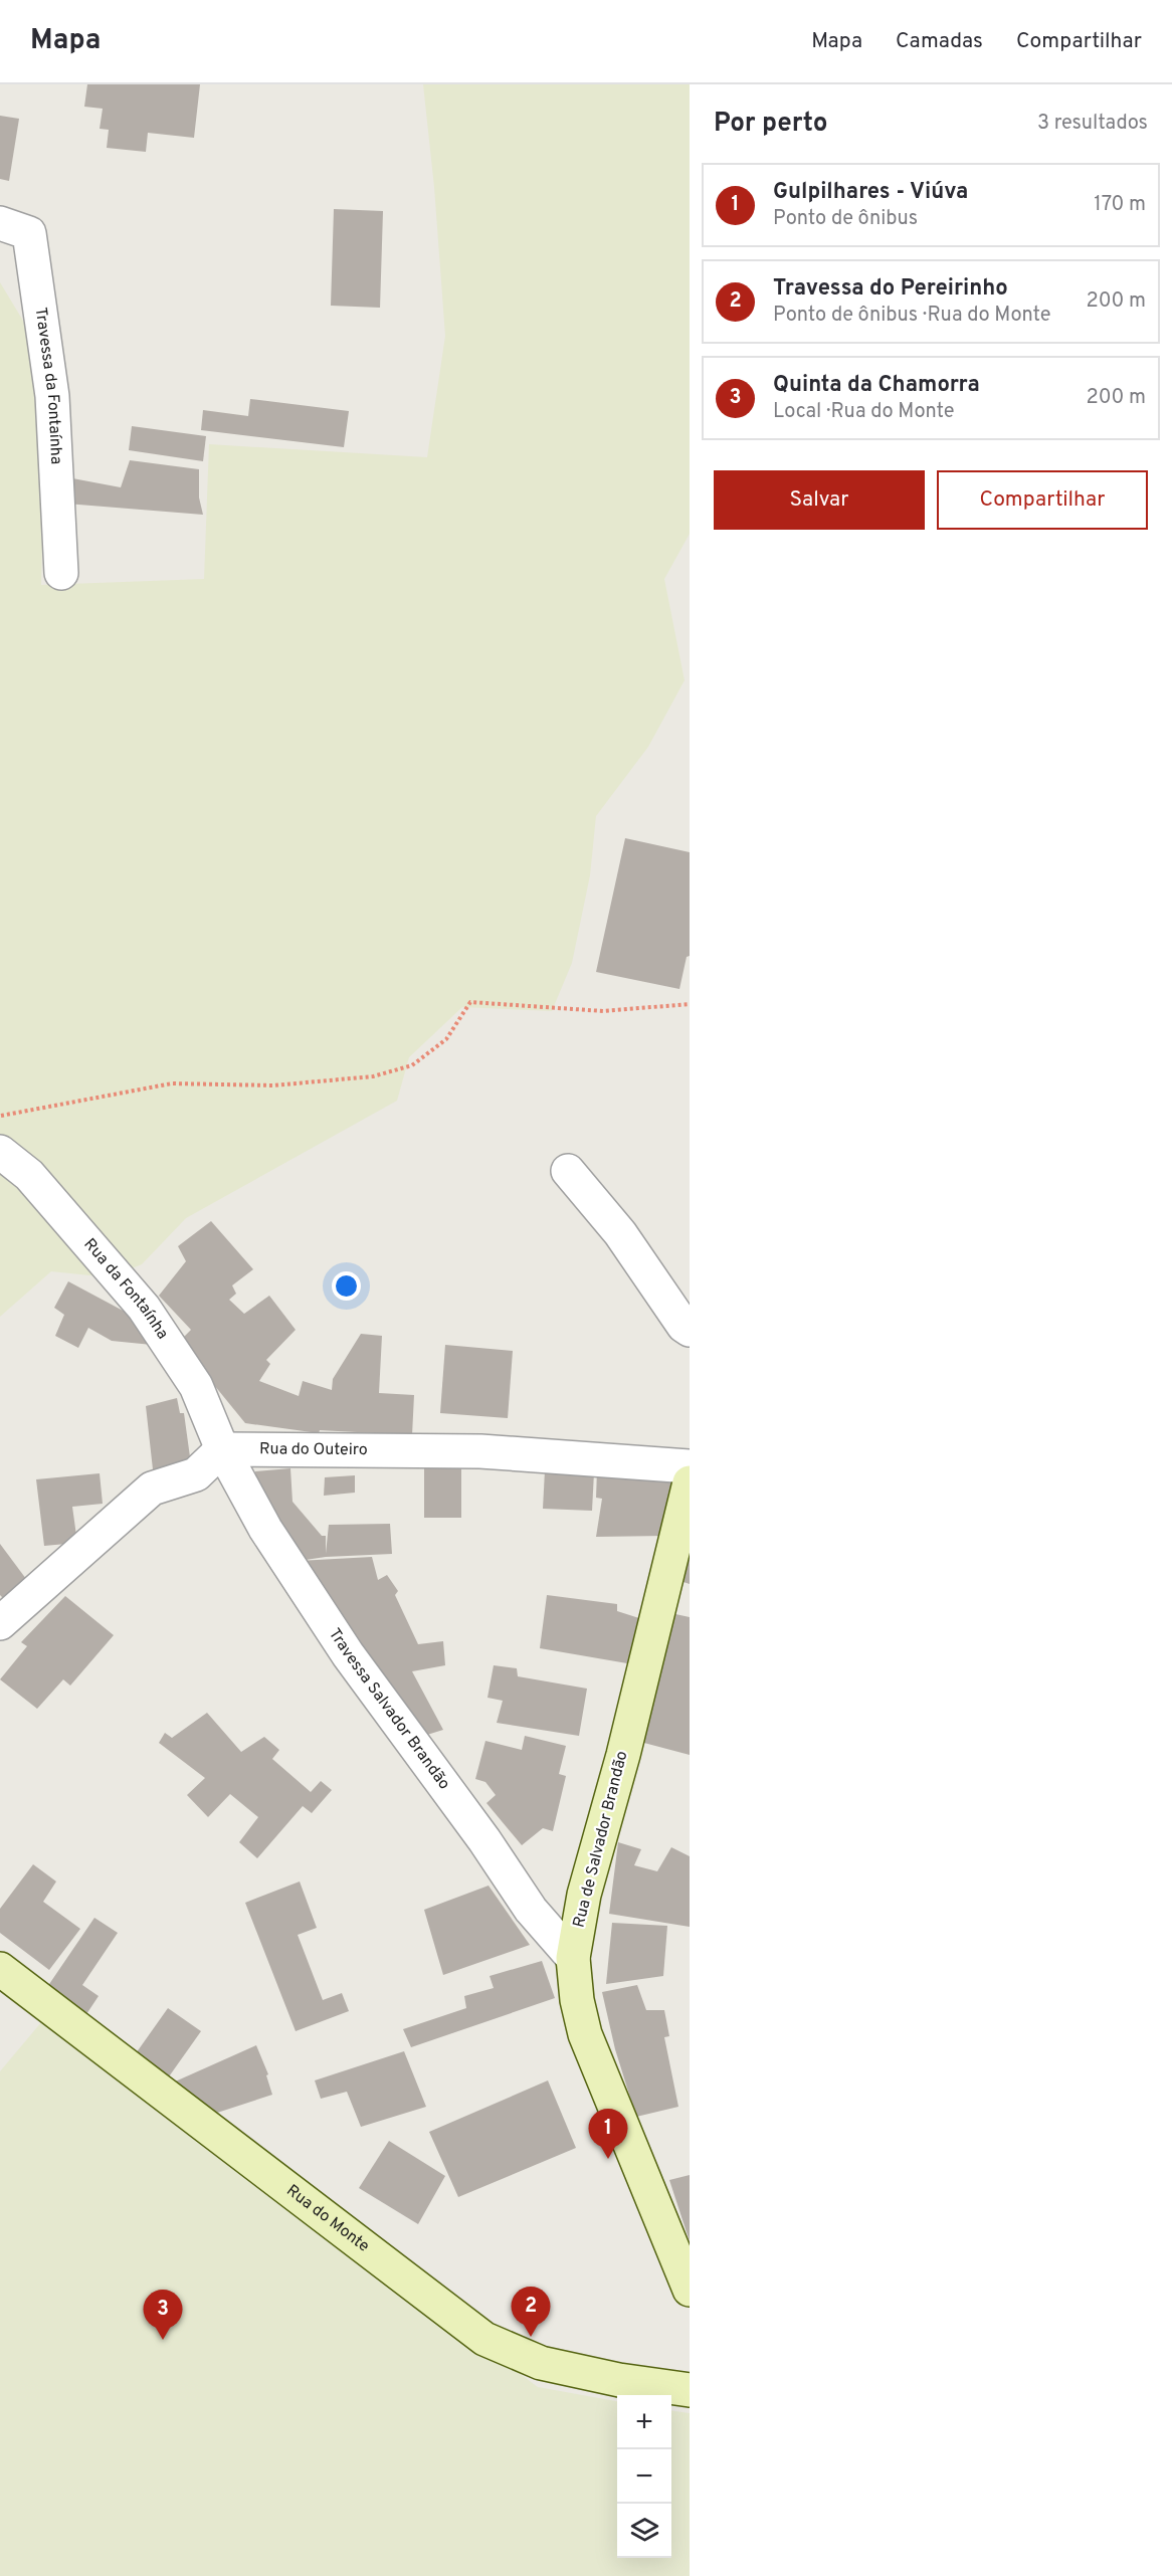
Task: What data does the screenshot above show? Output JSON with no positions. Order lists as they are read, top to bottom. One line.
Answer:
{"streets":{"main road":["Rua de Salvador Brandão","Rua do Monte"],"street":["Travessa da Fontaínha","Rua da Fontaínha","Rua do Outeiro","Travessa Salvador Brandão"]},"crossings":[["Rua da Fontaínha","Rua do Outeiro"],["Rua da Fontaínha","Travessa Salvador Brandão"],["Rua do Outeiro","Travessa Salvador Brandão"],["Travessa Salvador Brandão","Rua de Salvador Brandão"]],"page":{"header":"Mapa","nav":["Mapa","Camadas","Compartilhar"],"heading":["Por perto","3 resultados"],"list":[{"mark":"1","name":"Gulpilhares - Viúva","note":"Ponto de ônibus","value":"170 m"},{"mark":"2","name":"Travessa do Pereirinho","note":"Ponto de ônibus · Rua do Monte","value":"200 m"},{"mark":"3","name":"Quinta da Chamorra","note":"Local · Rua do Monte","value":"200 m"}],"buttons":["Salvar","Compartilhar"],"pins":["1","2","3"],"map_buttons":["+","−"]}}
